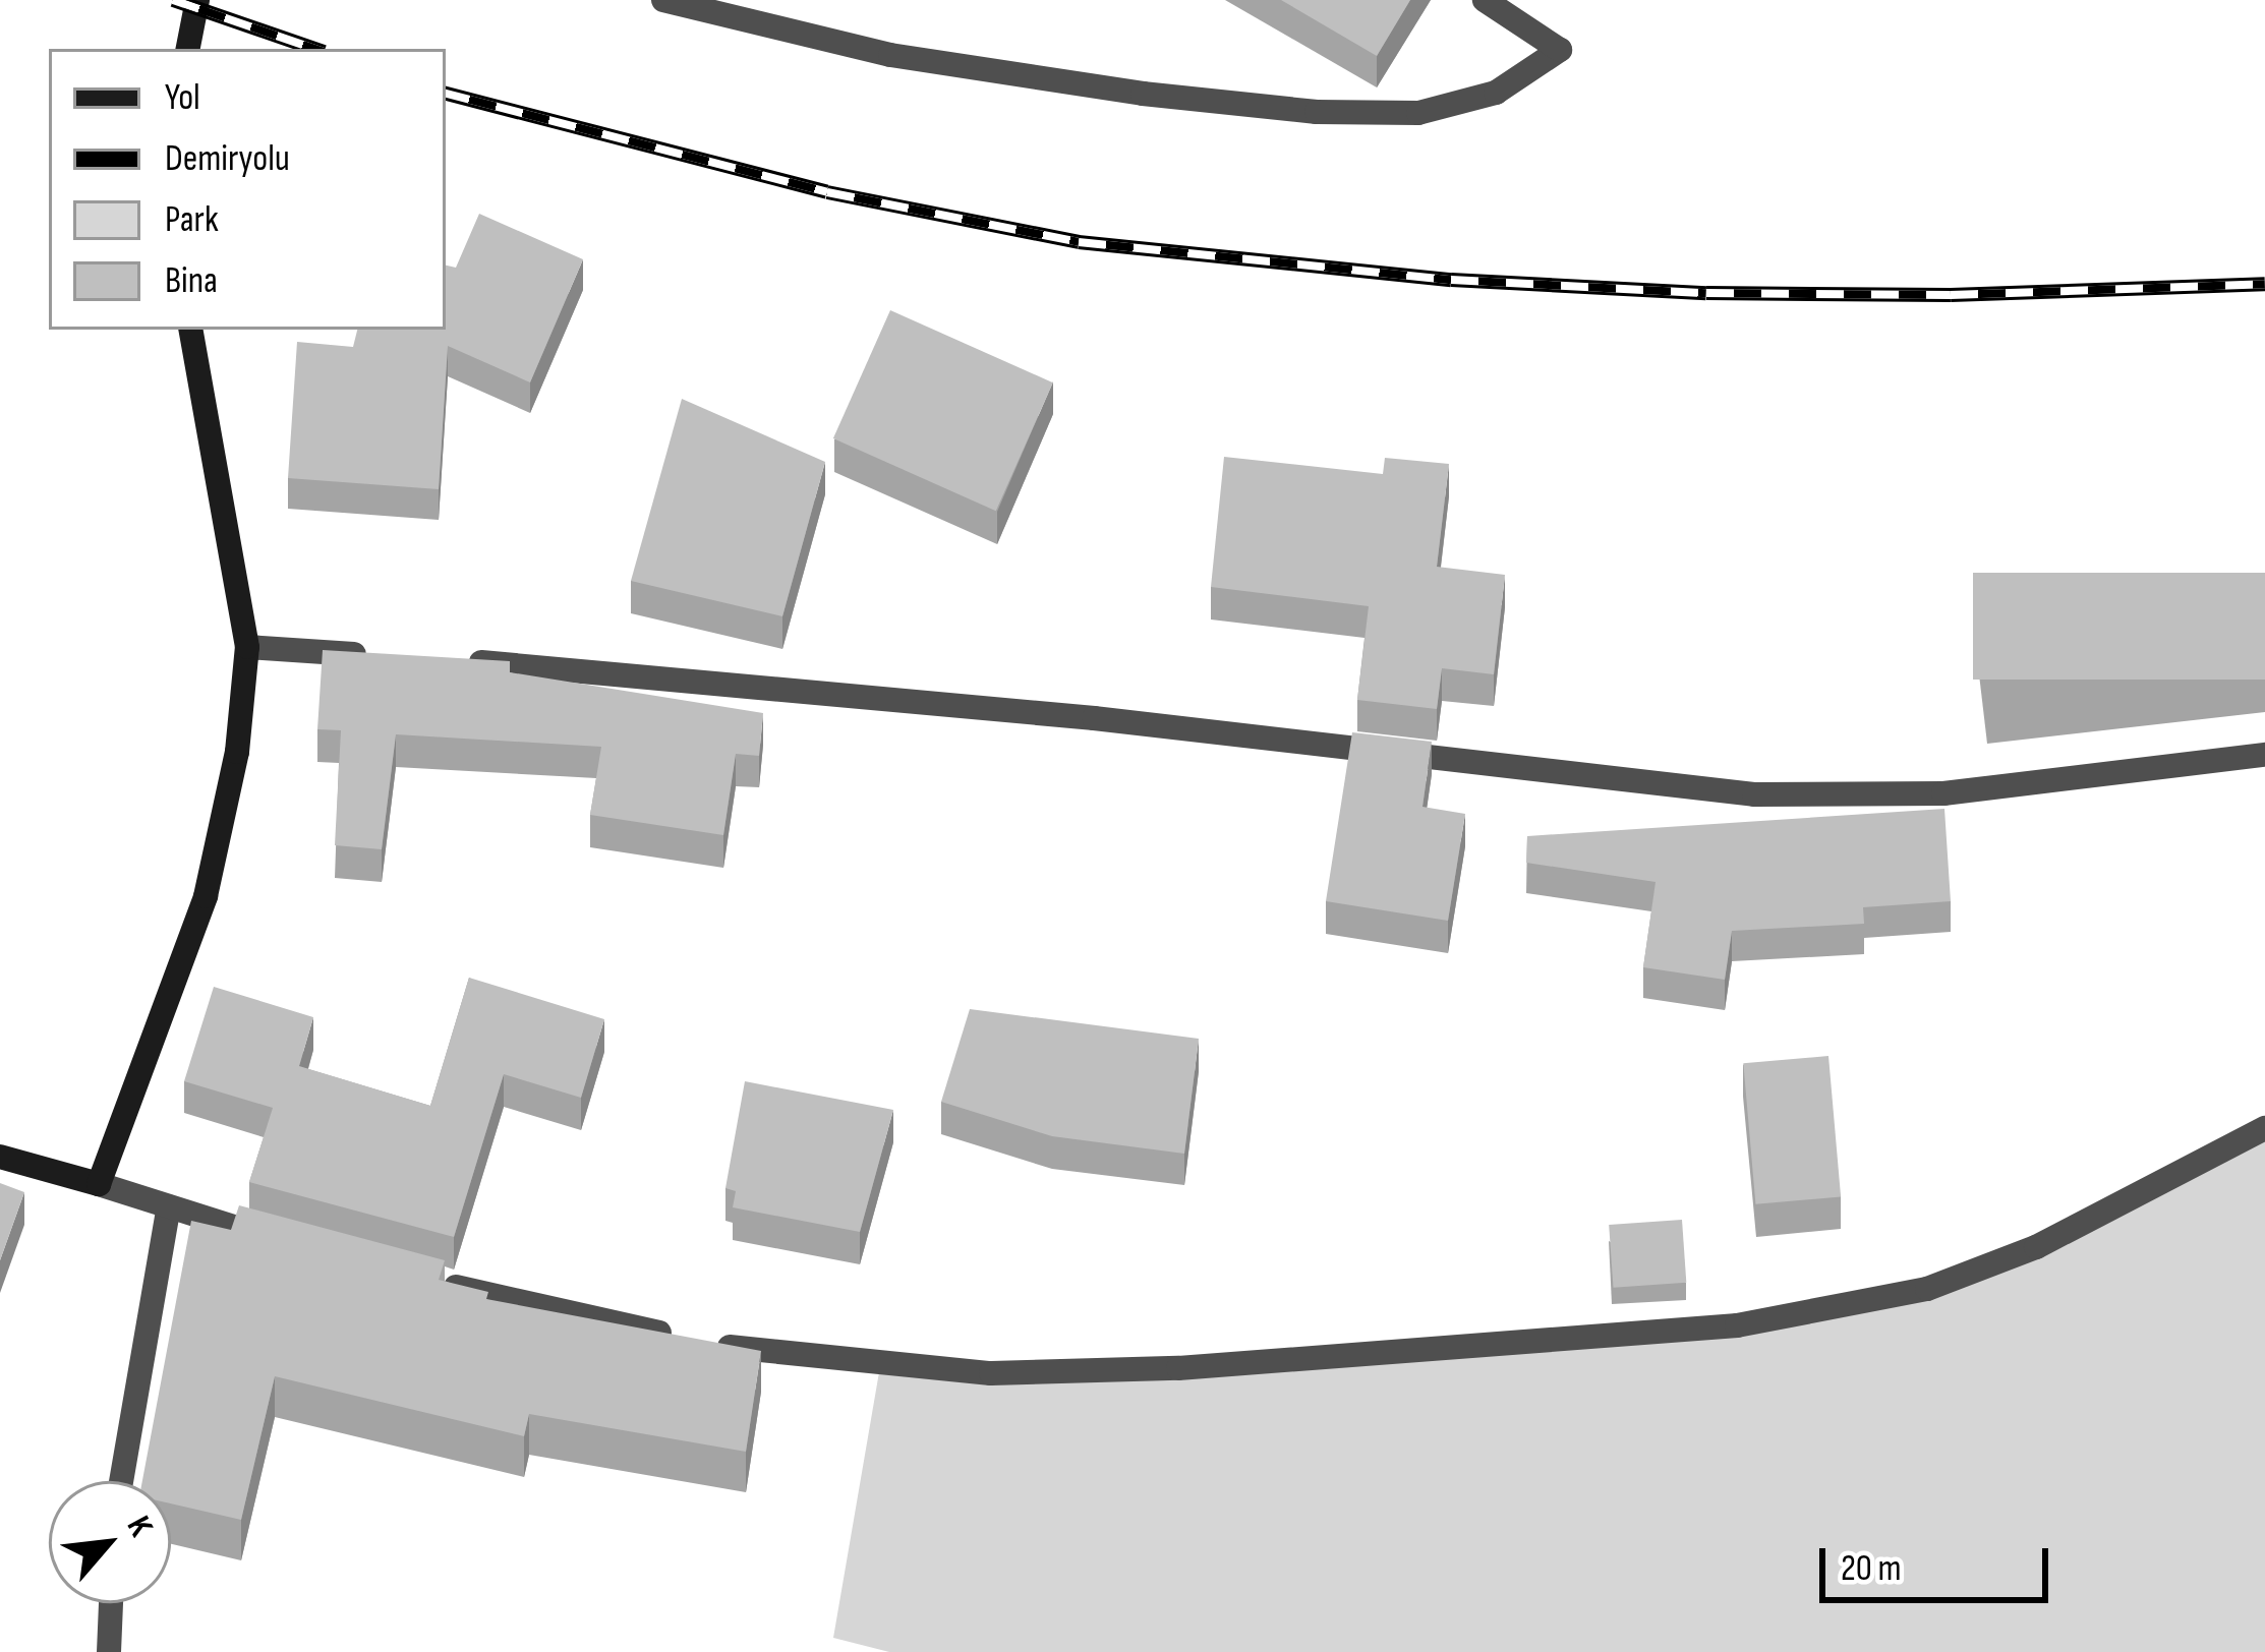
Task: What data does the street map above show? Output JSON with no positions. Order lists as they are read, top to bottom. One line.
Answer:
{"legend":["Yol","Demiryolu","Park","Bina"],"scale_bar":"20 m","north":"top right"}
